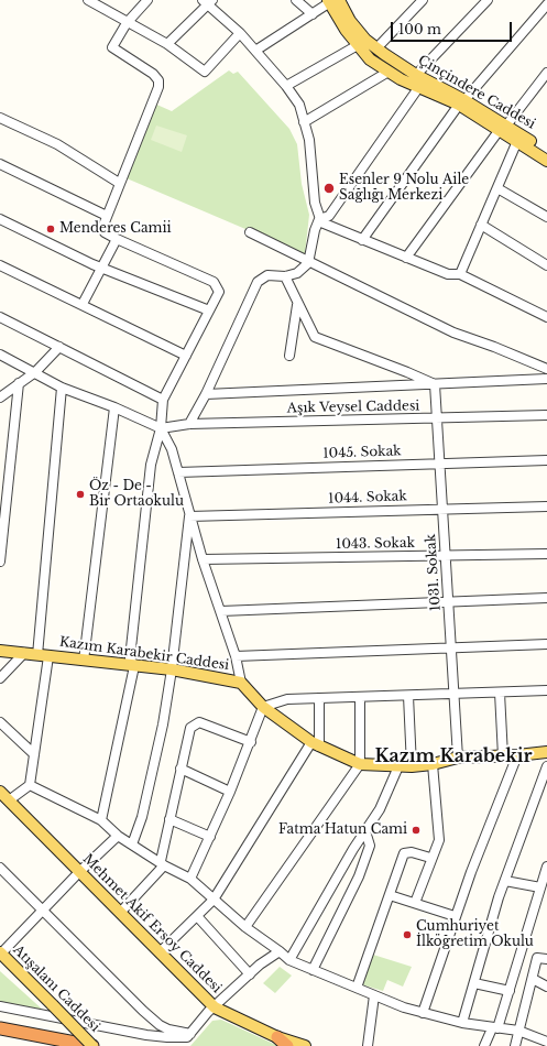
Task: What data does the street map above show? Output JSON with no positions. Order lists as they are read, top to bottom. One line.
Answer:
{"streets":{"main road":["Çinçindere Caddesi","Kazım Karabekir Caddesi","Mehmet Akif Ersoy Caddesi","Atışalanı Caddesi"],"street":["Aşık Veysel Caddesi","1045. Sokak","1044. Sokak","1043. Sokak","1031. Sokak"]},"crossings":[["Aşık Veysel Caddesi","1031. Sokak"],["1045. Sokak","1031. Sokak"],["1044. Sokak","1031. Sokak"],["1043. Sokak","1031. Sokak"],["1031. Sokak","Kazım Karabekir Caddesi"]],"districts":["Kazım Karabekir"],"places":["Esenler 9 Nolu Aile Sağlığı Merkezi","Menderes Camii","Öz - De - Bir Ortaokulu","Fatma Hatun Cami","Cumhuriyet İlköğretim Okulu"],"scale_bar":"100 m"}
